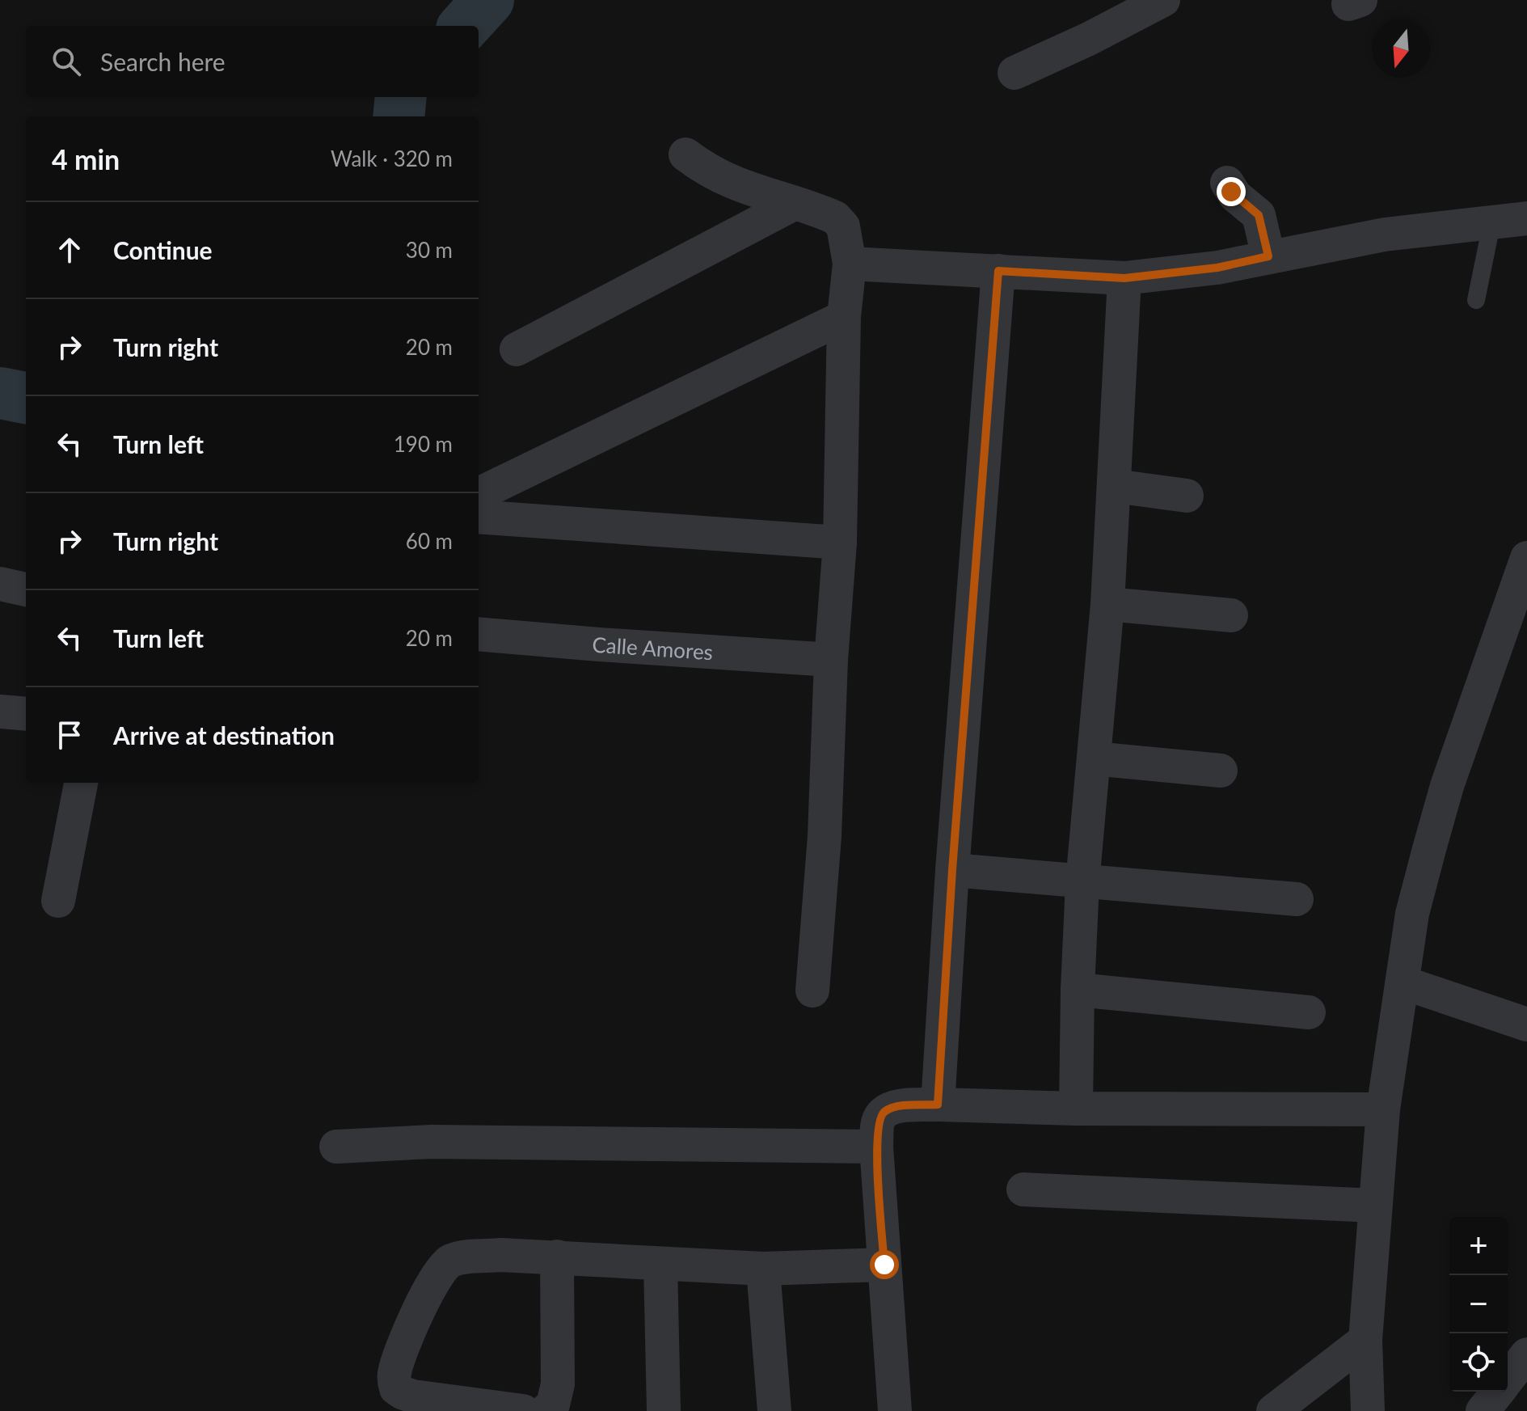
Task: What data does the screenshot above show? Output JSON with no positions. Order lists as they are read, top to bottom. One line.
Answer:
{"streets":{"street":["Calle Amores"]},"north":"bottom","page":{"search":"Search here","heading":["4 min","Walk · 320 m"],"list":[["Continue","30 m"],["Turn right","20 m"],["Turn left","190 m"],["Turn right","60 m"],["Turn left","20 m"],"Arrive at destination"],"map_buttons":["+","−"]}}
